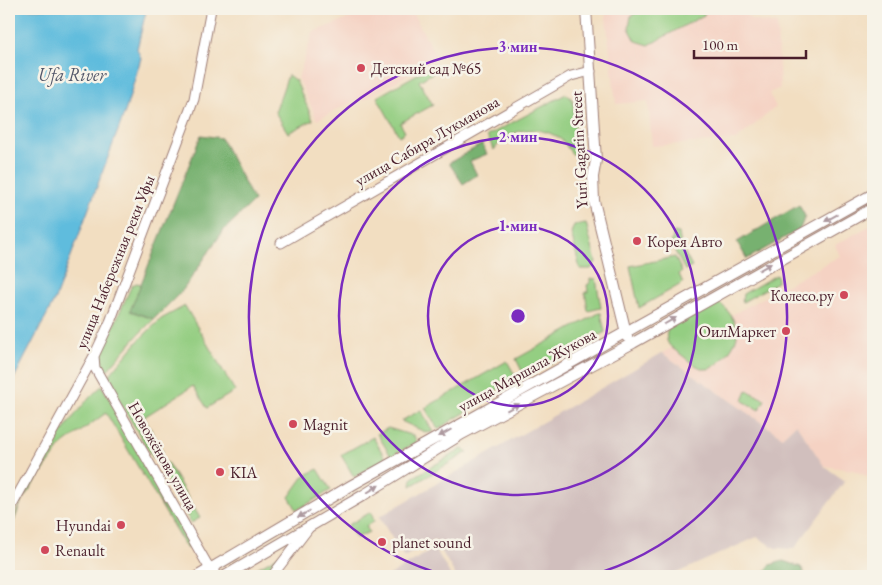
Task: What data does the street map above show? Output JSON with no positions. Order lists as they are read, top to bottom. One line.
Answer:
{"streets":{"main road":["Yuri Gagarin Street","улица Маршала Жукова"],"street":["улица Сабира Лукманова","улица Набережная реки Уфы","Новожёнова улица"]},"crossings":[["улица Сабира Лукманова","Yuri Gagarin Street"],["Yuri Gagarin Street","улица Маршала Жукова"],["улица Набережная реки Уфы","Новожёнова улица"],["улица Маршала Жукова","Новожёнова улица"]],"water":["Ufa River"],"places":["Детский сад №65","Корея Авто","Колесо.ру","ОилМаркет","Magnit","KIA","Hyundai","planet sound","Renault"],"scale_bar":"100 m","rings":["3 мин","2 мин","1 мин"]}
